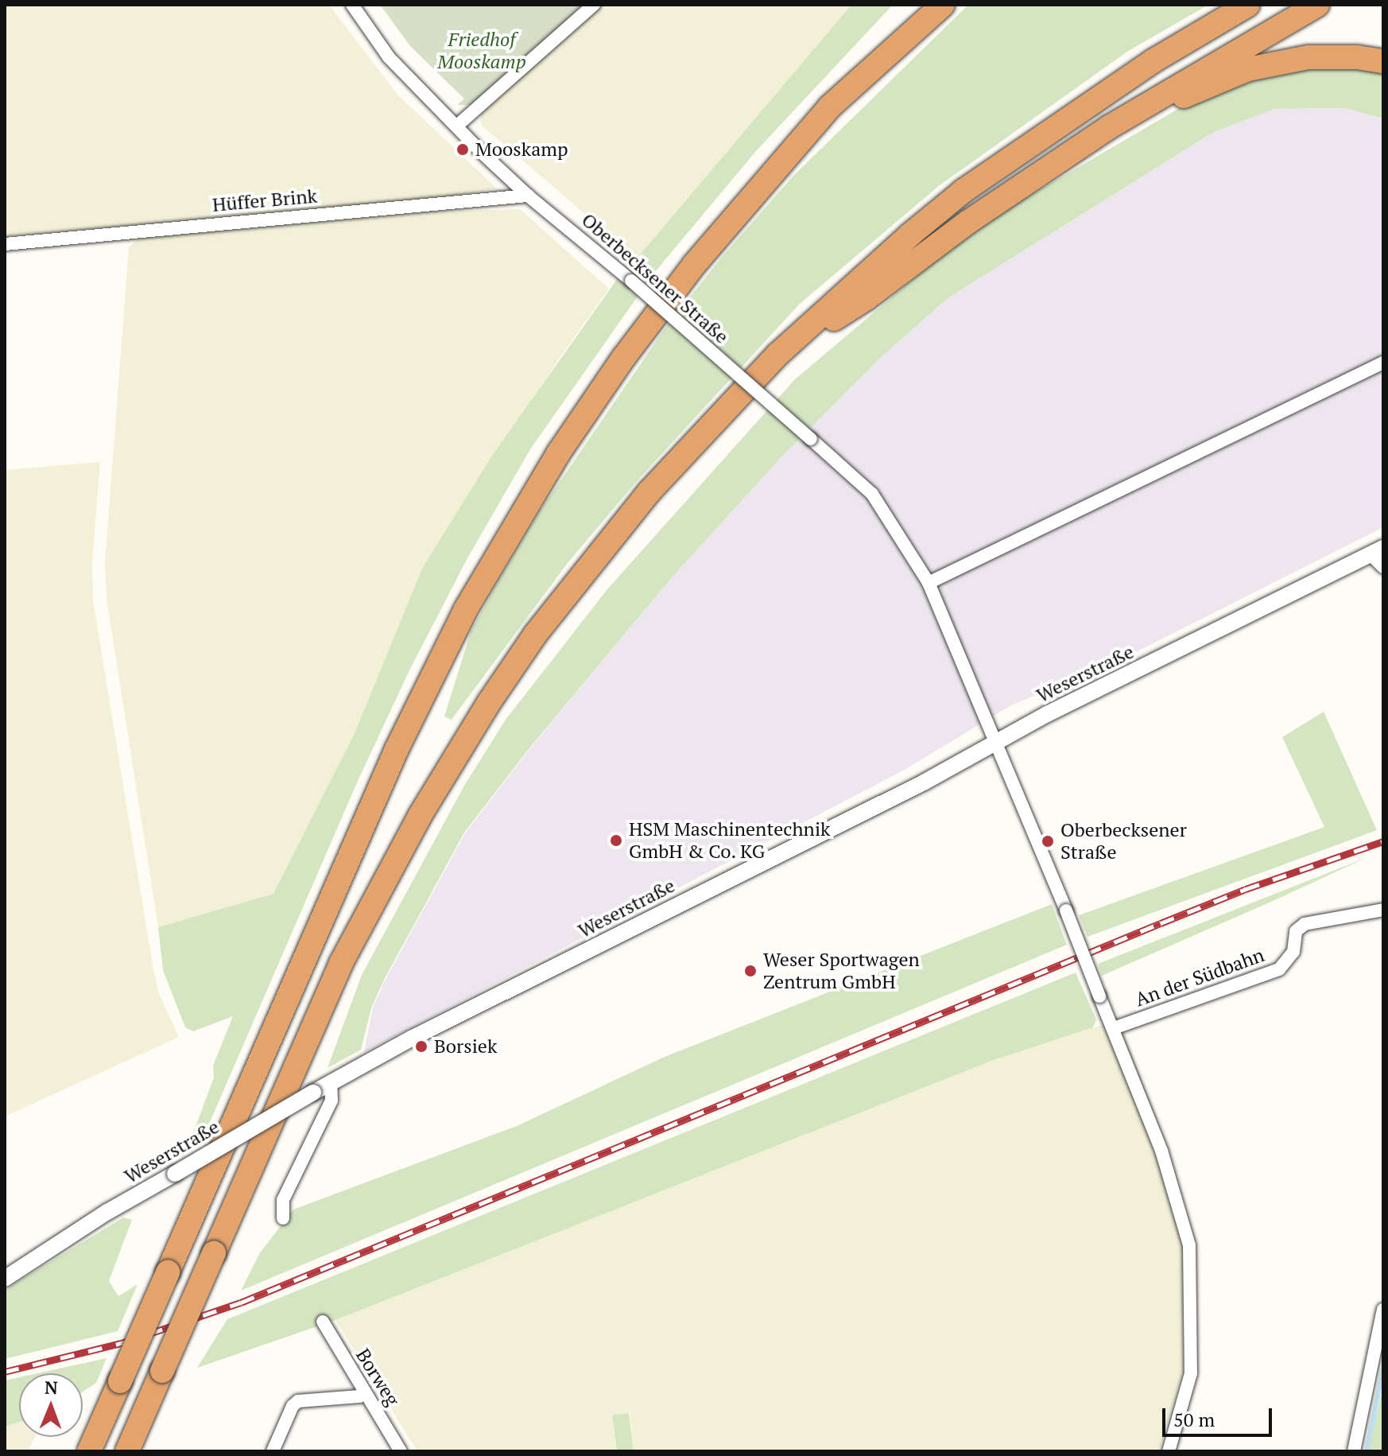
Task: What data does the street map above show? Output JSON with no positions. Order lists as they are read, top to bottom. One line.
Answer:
{"streets":{"street":["Hüffer Brink","Oberbecksener Straße","Weserstraße","An der Südbahn","Borweg"]},"crossings":[["Hüffer Brink","Oberbecksener Straße"],["Oberbecksener Straße","Weserstraße"],["Oberbecksener Straße","An der Südbahn"]],"parks":["Friedhof Mooskamp"],"places":["Mooskamp","HSM Maschinentechnik GmbH & Co. KG","Oberbecksener Straße","Weser Sportwagen Zentrum GmbH","Borsiek"],"scale_bar":"50 m","north":"top"}
